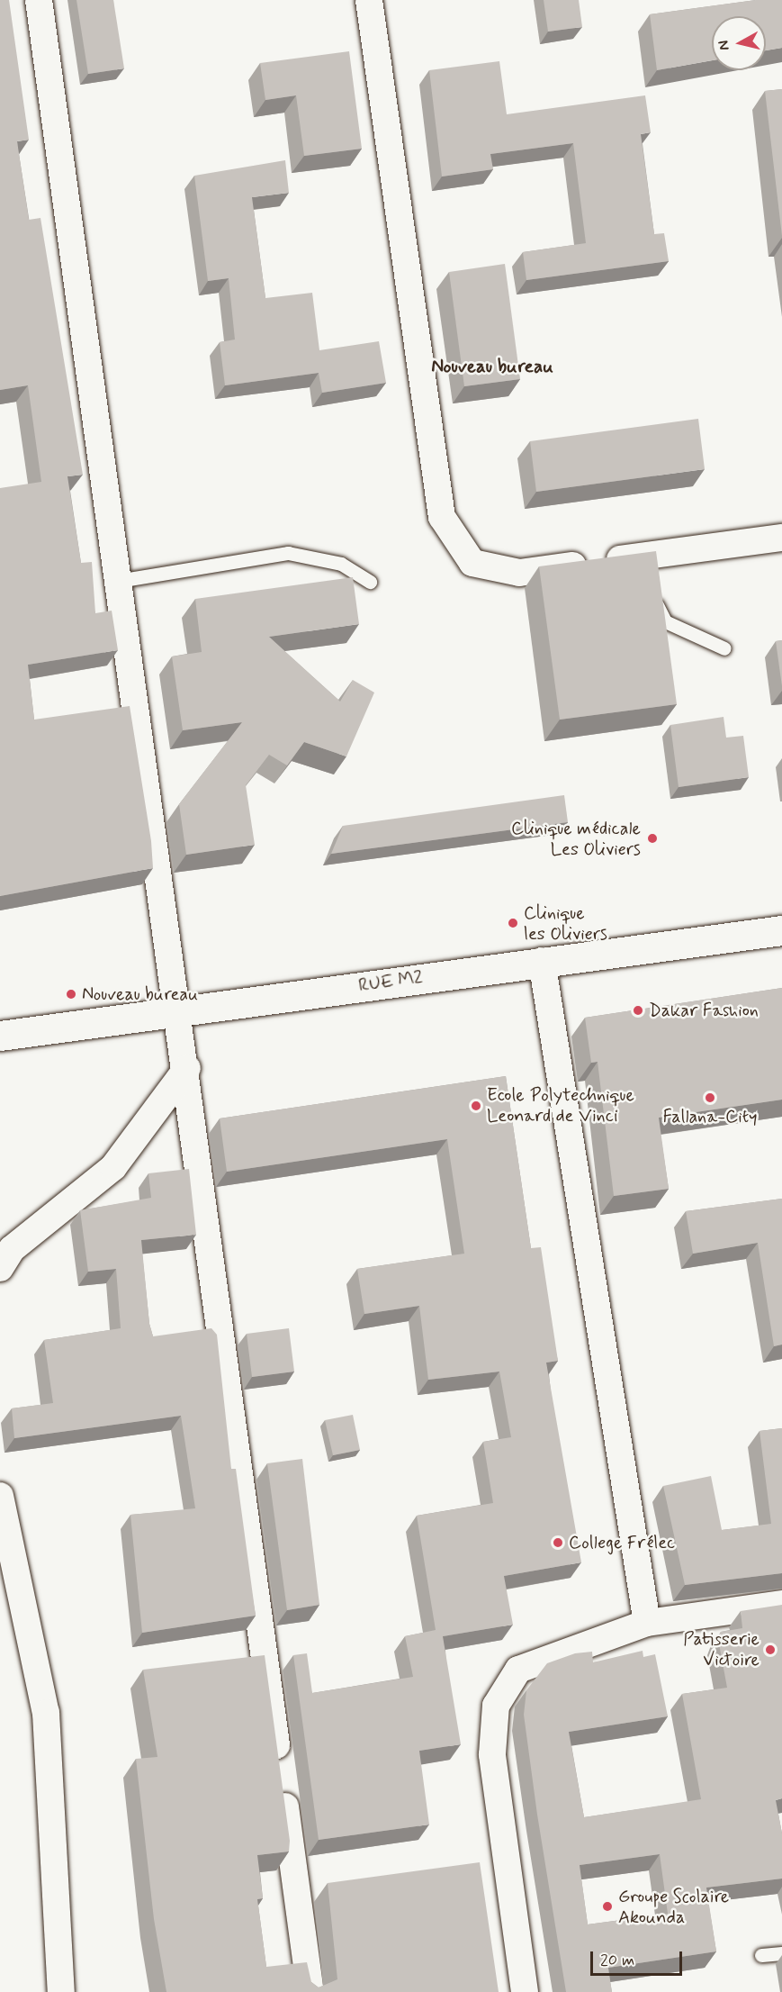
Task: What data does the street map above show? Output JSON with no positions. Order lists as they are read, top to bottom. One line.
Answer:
{"streets":{"main road":["RUE M2"]},"districts":["Nouveau bureau"],"places":["Clinique médicale Les Oliviers","Clinique les Oliviers","Nouveau bureau","Dakar Fashion","Fallana-City","Ecole Polytechnique Leonard de Vinci","College Frélec","Patisserie Victoire","Groupe Scolaire Akounda"],"scale_bar":"20 m","north":"left"}
